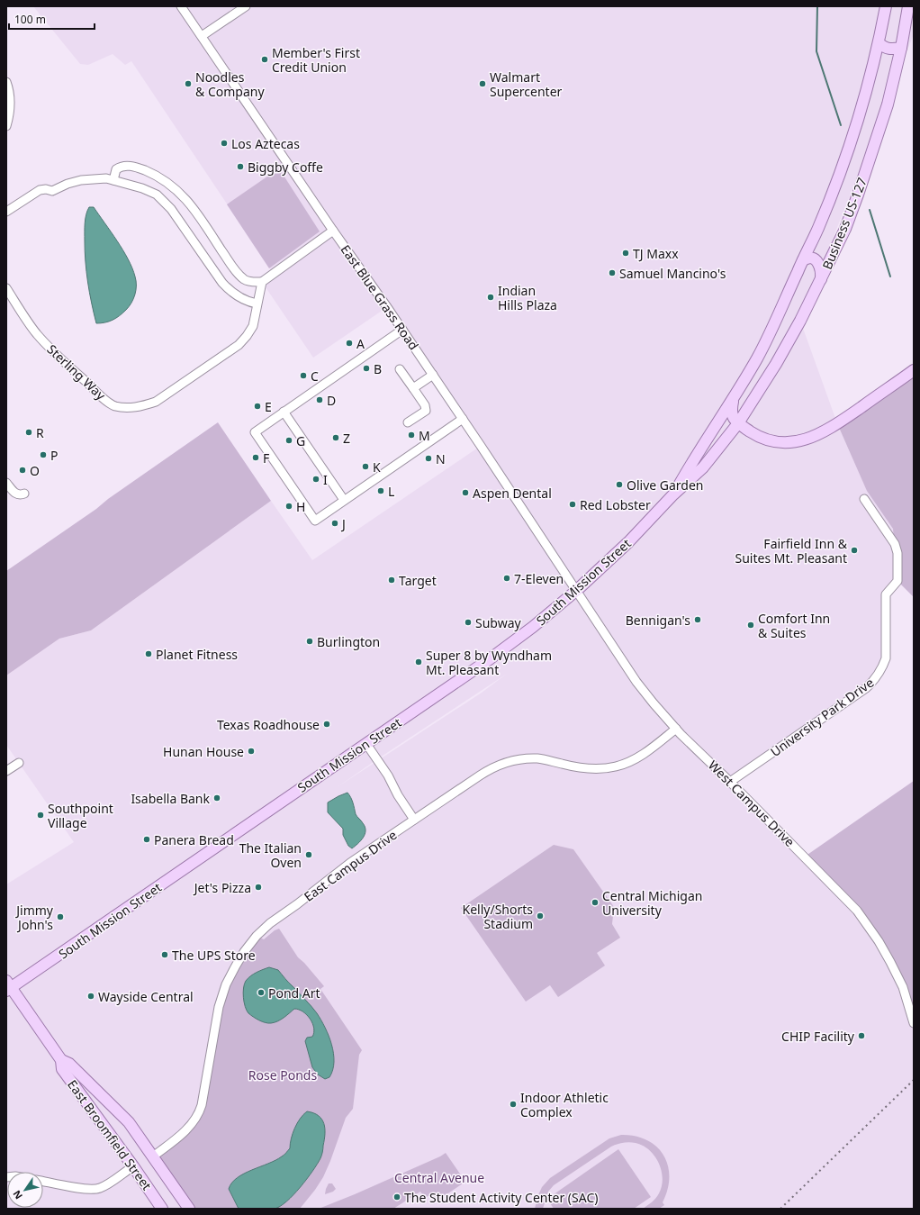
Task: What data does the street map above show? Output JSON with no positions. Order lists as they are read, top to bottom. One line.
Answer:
{"streets":{"main road":["Business US-127","South Mission Street","East Broomfield Street"],"street":["East Blue Grass Road","Sterling Way","University Park Drive","West Campus Drive","East Campus Drive"]},"crossings":[["Business US-127","South Mission Street"],["East Blue Grass Road","South Mission Street"],["East Blue Grass Road","West Campus Drive"],["South Mission Street","West Campus Drive"],["South Mission Street","East Broomfield Street"],["University Park Drive","West Campus Drive"],["West Campus Drive","East Campus Drive"],["East Campus Drive","East Broomfield Street"]],"parks":["Rose Ponds","Central Avenue"],"places":["Member's First Credit Union","Noodles & Company","Walmart Supercenter","Los Aztecas","Biggby Coffe","TJ Maxx","Samuel Mancino's","Indian Hills Plaza","A","B","C","D","E","R","M","Z","G","P","F","N","K","O","I","Olive Garden","L","Aspen Dental","Red Lobster","H","J","Fairfield Inn & Suites Mt. Pleasant","7-Eleven","Target","Bennigan's","Subway","Comfort Inn & Suites","Burlington","Planet Fitness","Super 8 by Wyndham Mt. Pleasant","Texas Roadhouse","Hunan House","Isabella Bank","Southpoint Village","Panera Bread","The Italian Oven","Jet's Pizza","Central Michigan University","Kelly/Shorts Stadium","Jimmy John's","The UPS Store","Pond Art","Wayside Central","CHIP Facility","Indoor Athletic Complex","The Student Activity Center (SAC)"],"scale_bar":"100 m","north":"bottom left"}
